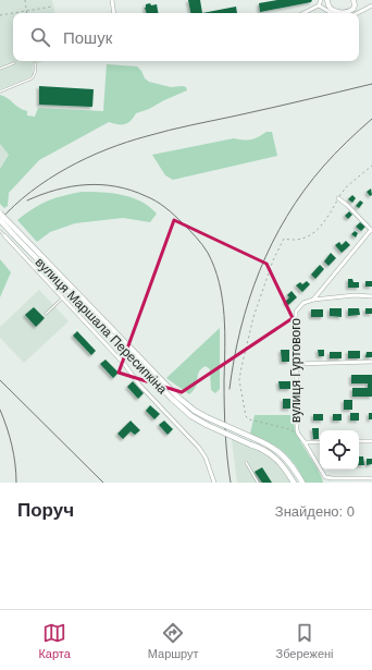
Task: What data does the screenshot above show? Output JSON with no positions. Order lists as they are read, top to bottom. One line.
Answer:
{"streets":{"main road":["вулиця Маршала Пересипкіна"],"street":["вулиця Гуртового"]},"page":{"search":"Пошук","heading":["Поруч","Знайдено: 0"],"nav":["Карта","Маршрут","Збережені"]}}
